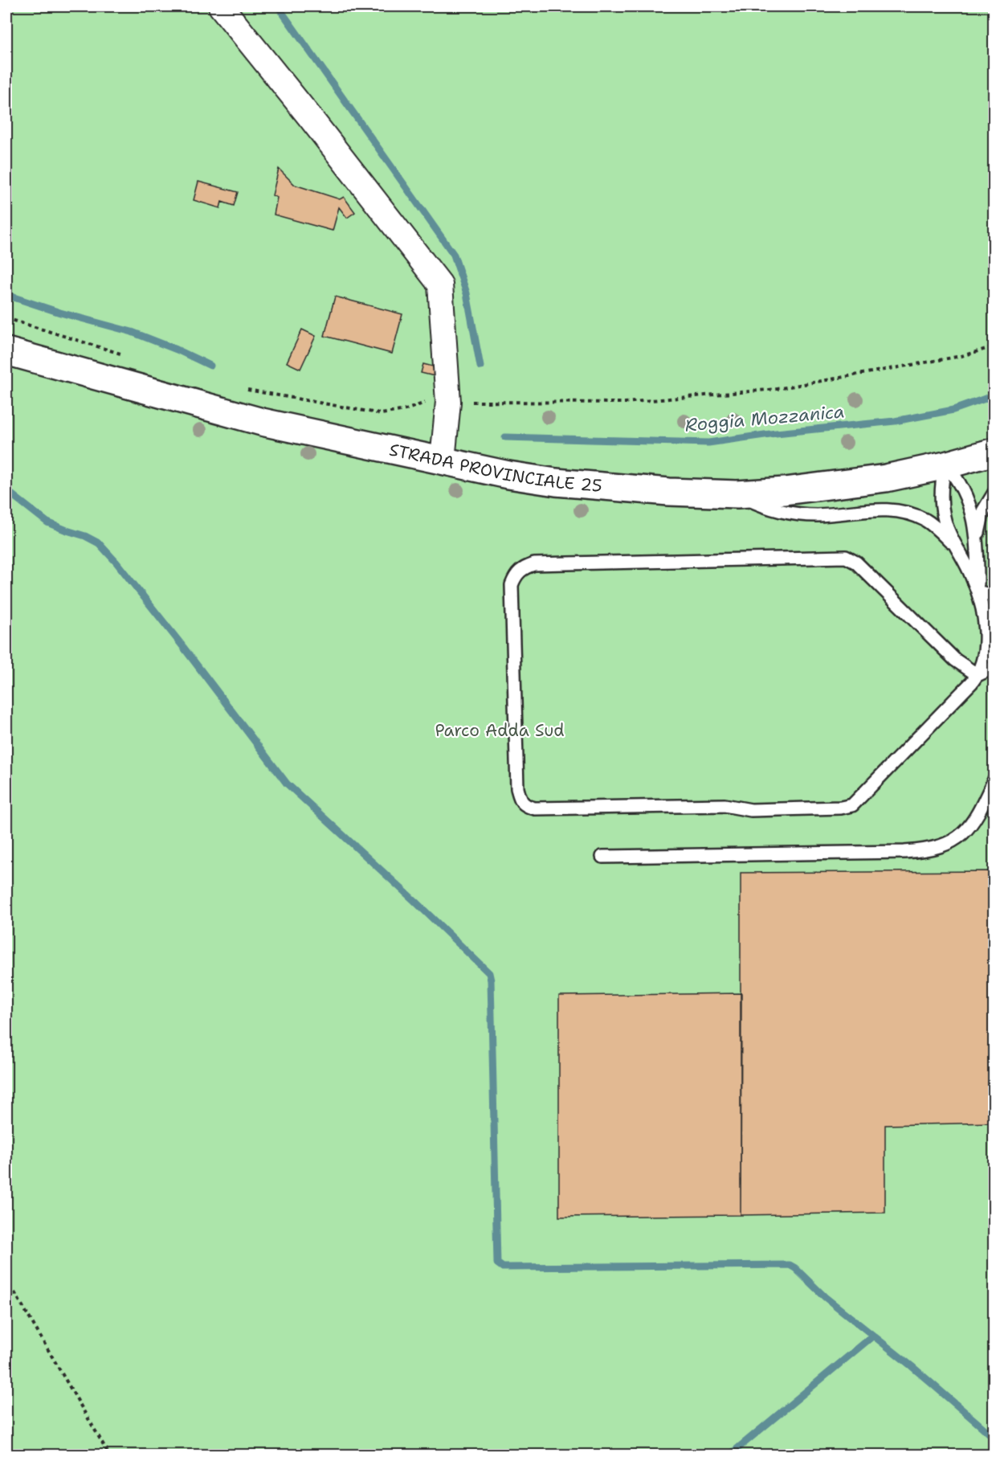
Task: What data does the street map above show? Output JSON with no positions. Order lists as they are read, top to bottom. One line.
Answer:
{"streets":{"street":["STRADA PROVINCIALE 25"]},"water":["Roggia Mozzanica"],"parks":["Parco Adda Sud"]}
